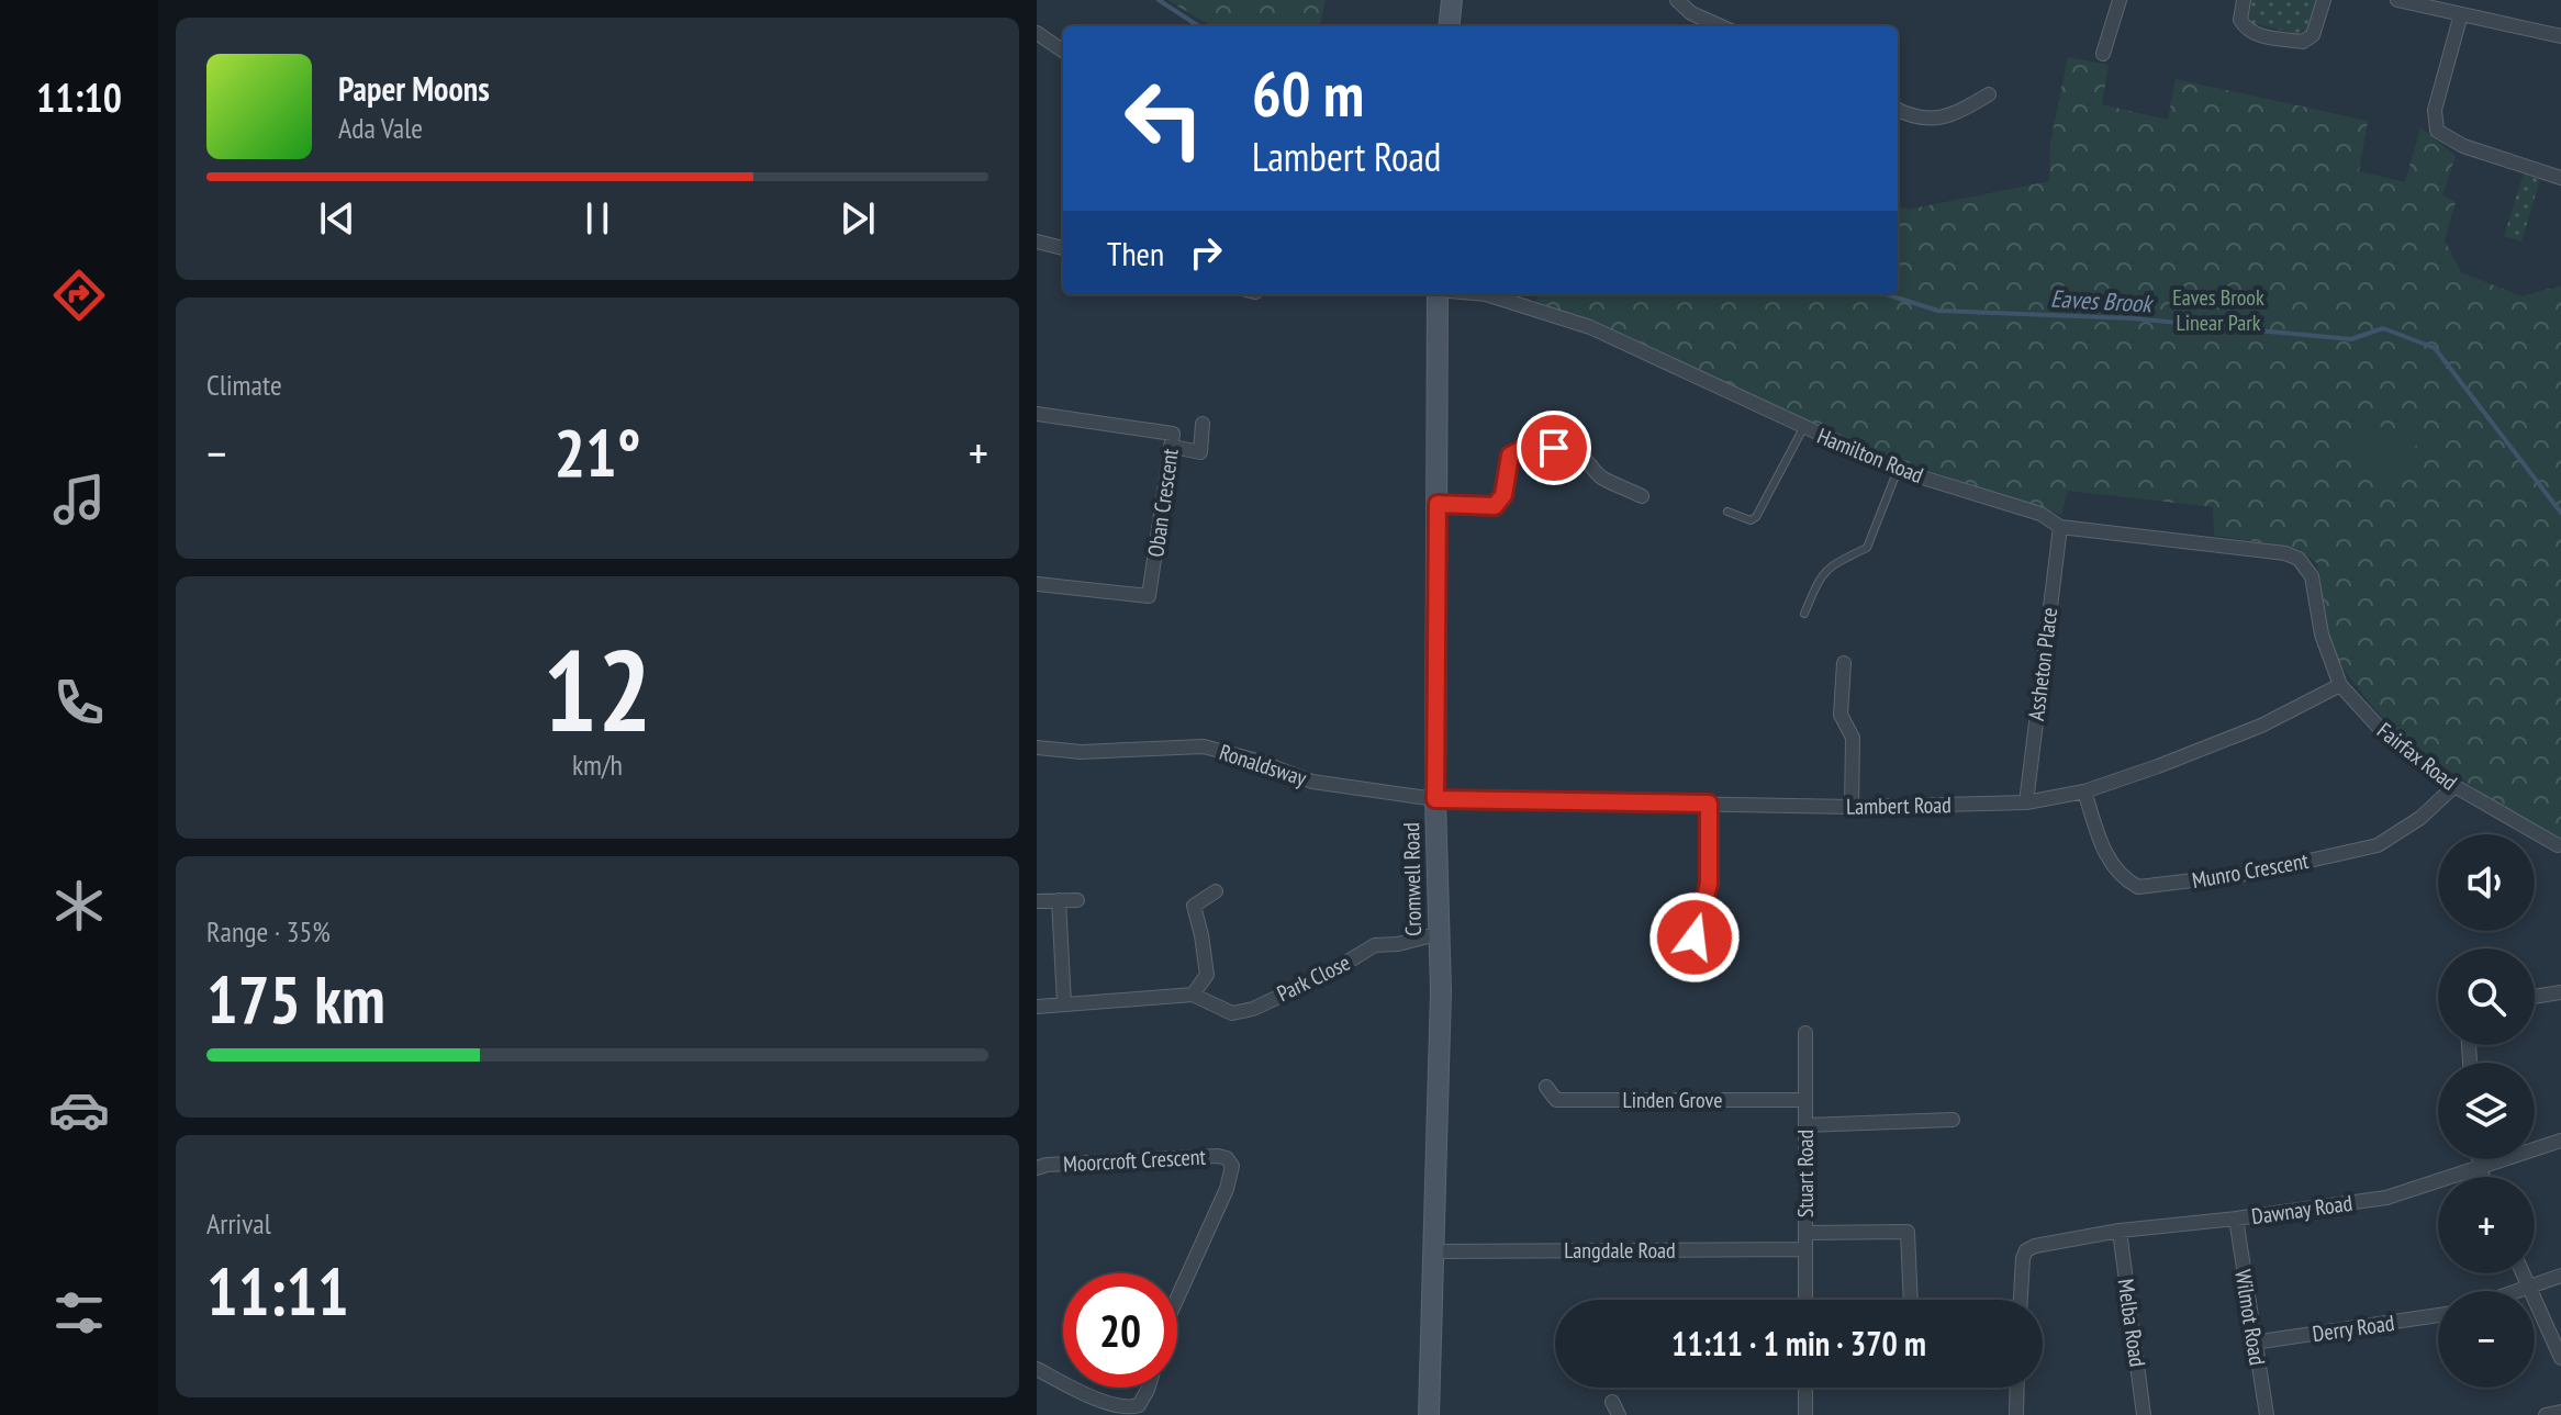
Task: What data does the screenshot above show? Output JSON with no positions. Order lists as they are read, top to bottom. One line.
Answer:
{"streets":{"street":["Hamilton Road","Oban Crescent","Assheton Place","Fairfax Road","Ronaldsway","Lambert Road","Munro Crescent","Cromwell Road","Park Close","Linden Grove","Moorcroft Crescent","Stuart Road","Dawnay Road","Langdale Road","Wilmot Road","Melba Road","Derry Road"]},"crossings":[["Hamilton Road","Assheton Place"],["Hamilton Road","Fairfax Road"],["Assheton Place","Lambert Road"],["Fairfax Road","Lambert Road"],["Fairfax Road","Munro Crescent"],["Ronaldsway","Lambert Road"],["Ronaldsway","Cromwell Road"],["Lambert Road","Munro Crescent"],["Lambert Road","Cromwell Road"],["Cromwell Road","Park Close"],["Cromwell Road","Langdale Road"],["Linden Grove","Stuart Road"],["Stuart Road","Langdale Road"],["Dawnay Road","Wilmot Road"],["Dawnay Road","Melba Road"],["Wilmot Road","Derry Road"]],"water":["Eaves Brook"],"parks":["Eaves Brook Linear Park"],"page":{"tabs":"11:10","turn":["60 m","Lambert Road"],"song":["Paper Moons","Ada Vale"],"then":"Then","tile":["Climate",["12","km/h"],["Range · 35%","175 km"],["Arrival","11:11"]],"heat":["−","21°","+"],"map_buttons":["+","−"],"limit":"20","trip":"11:11 · 1 min · 370 m"}}
